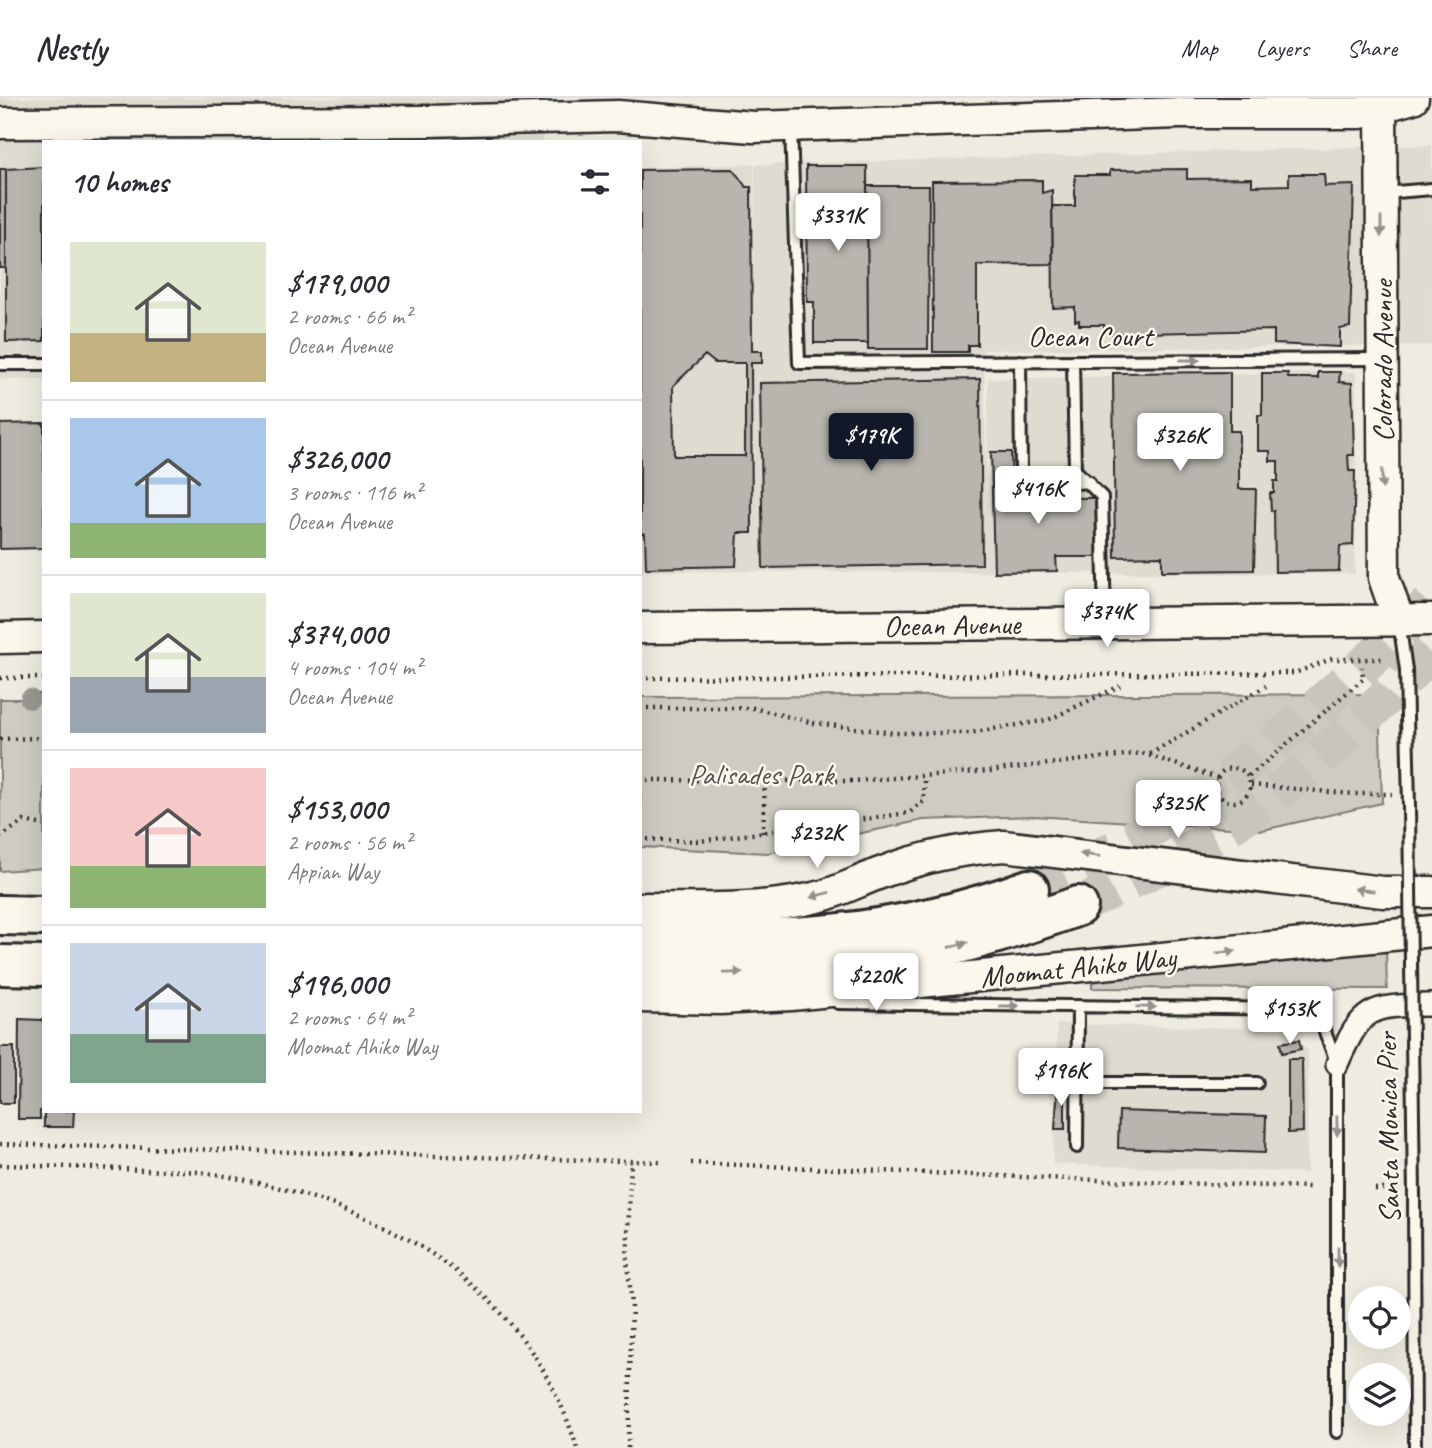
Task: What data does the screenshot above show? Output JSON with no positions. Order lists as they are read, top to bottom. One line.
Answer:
{"streets":{"street":["Colorado Avenue","Ocean Avenue","Moomat Ahiko Way"],"lane":["Ocean Court","Santa Monica Pier"]},"crossings":[["Ocean Court","Colorado Avenue"],["Colorado Avenue","Ocean Avenue"],["Colorado Avenue","Santa Monica Pier"],["Ocean Avenue","Santa Monica Pier"]],"one_way":["Ocean Court","Colorado Avenue"],"parks":["Palisades Park"],"page":{"header":"Nestly","nav":["Map","Layers","Share"],"heading":"10 homes","price":["$331K","$179K","$326K","$416K","$374K","$325K","$232K","$220K","$153K","$196K"],"list":[{"name":"$179,000","note":"2 rooms · 66 m² · Ocean Avenue"},{"name":"$326,000","note":"3 rooms · 116 m² · Ocean Avenue"},{"name":"$374,000","note":"4 rooms · 104 m² · Ocean Avenue"},{"name":"$153,000","note":"2 rooms · 56 m² · Appian Way"},{"name":"$196,000","note":"2 rooms · 64 m² · Moomat Ahiko Way"}]}}
